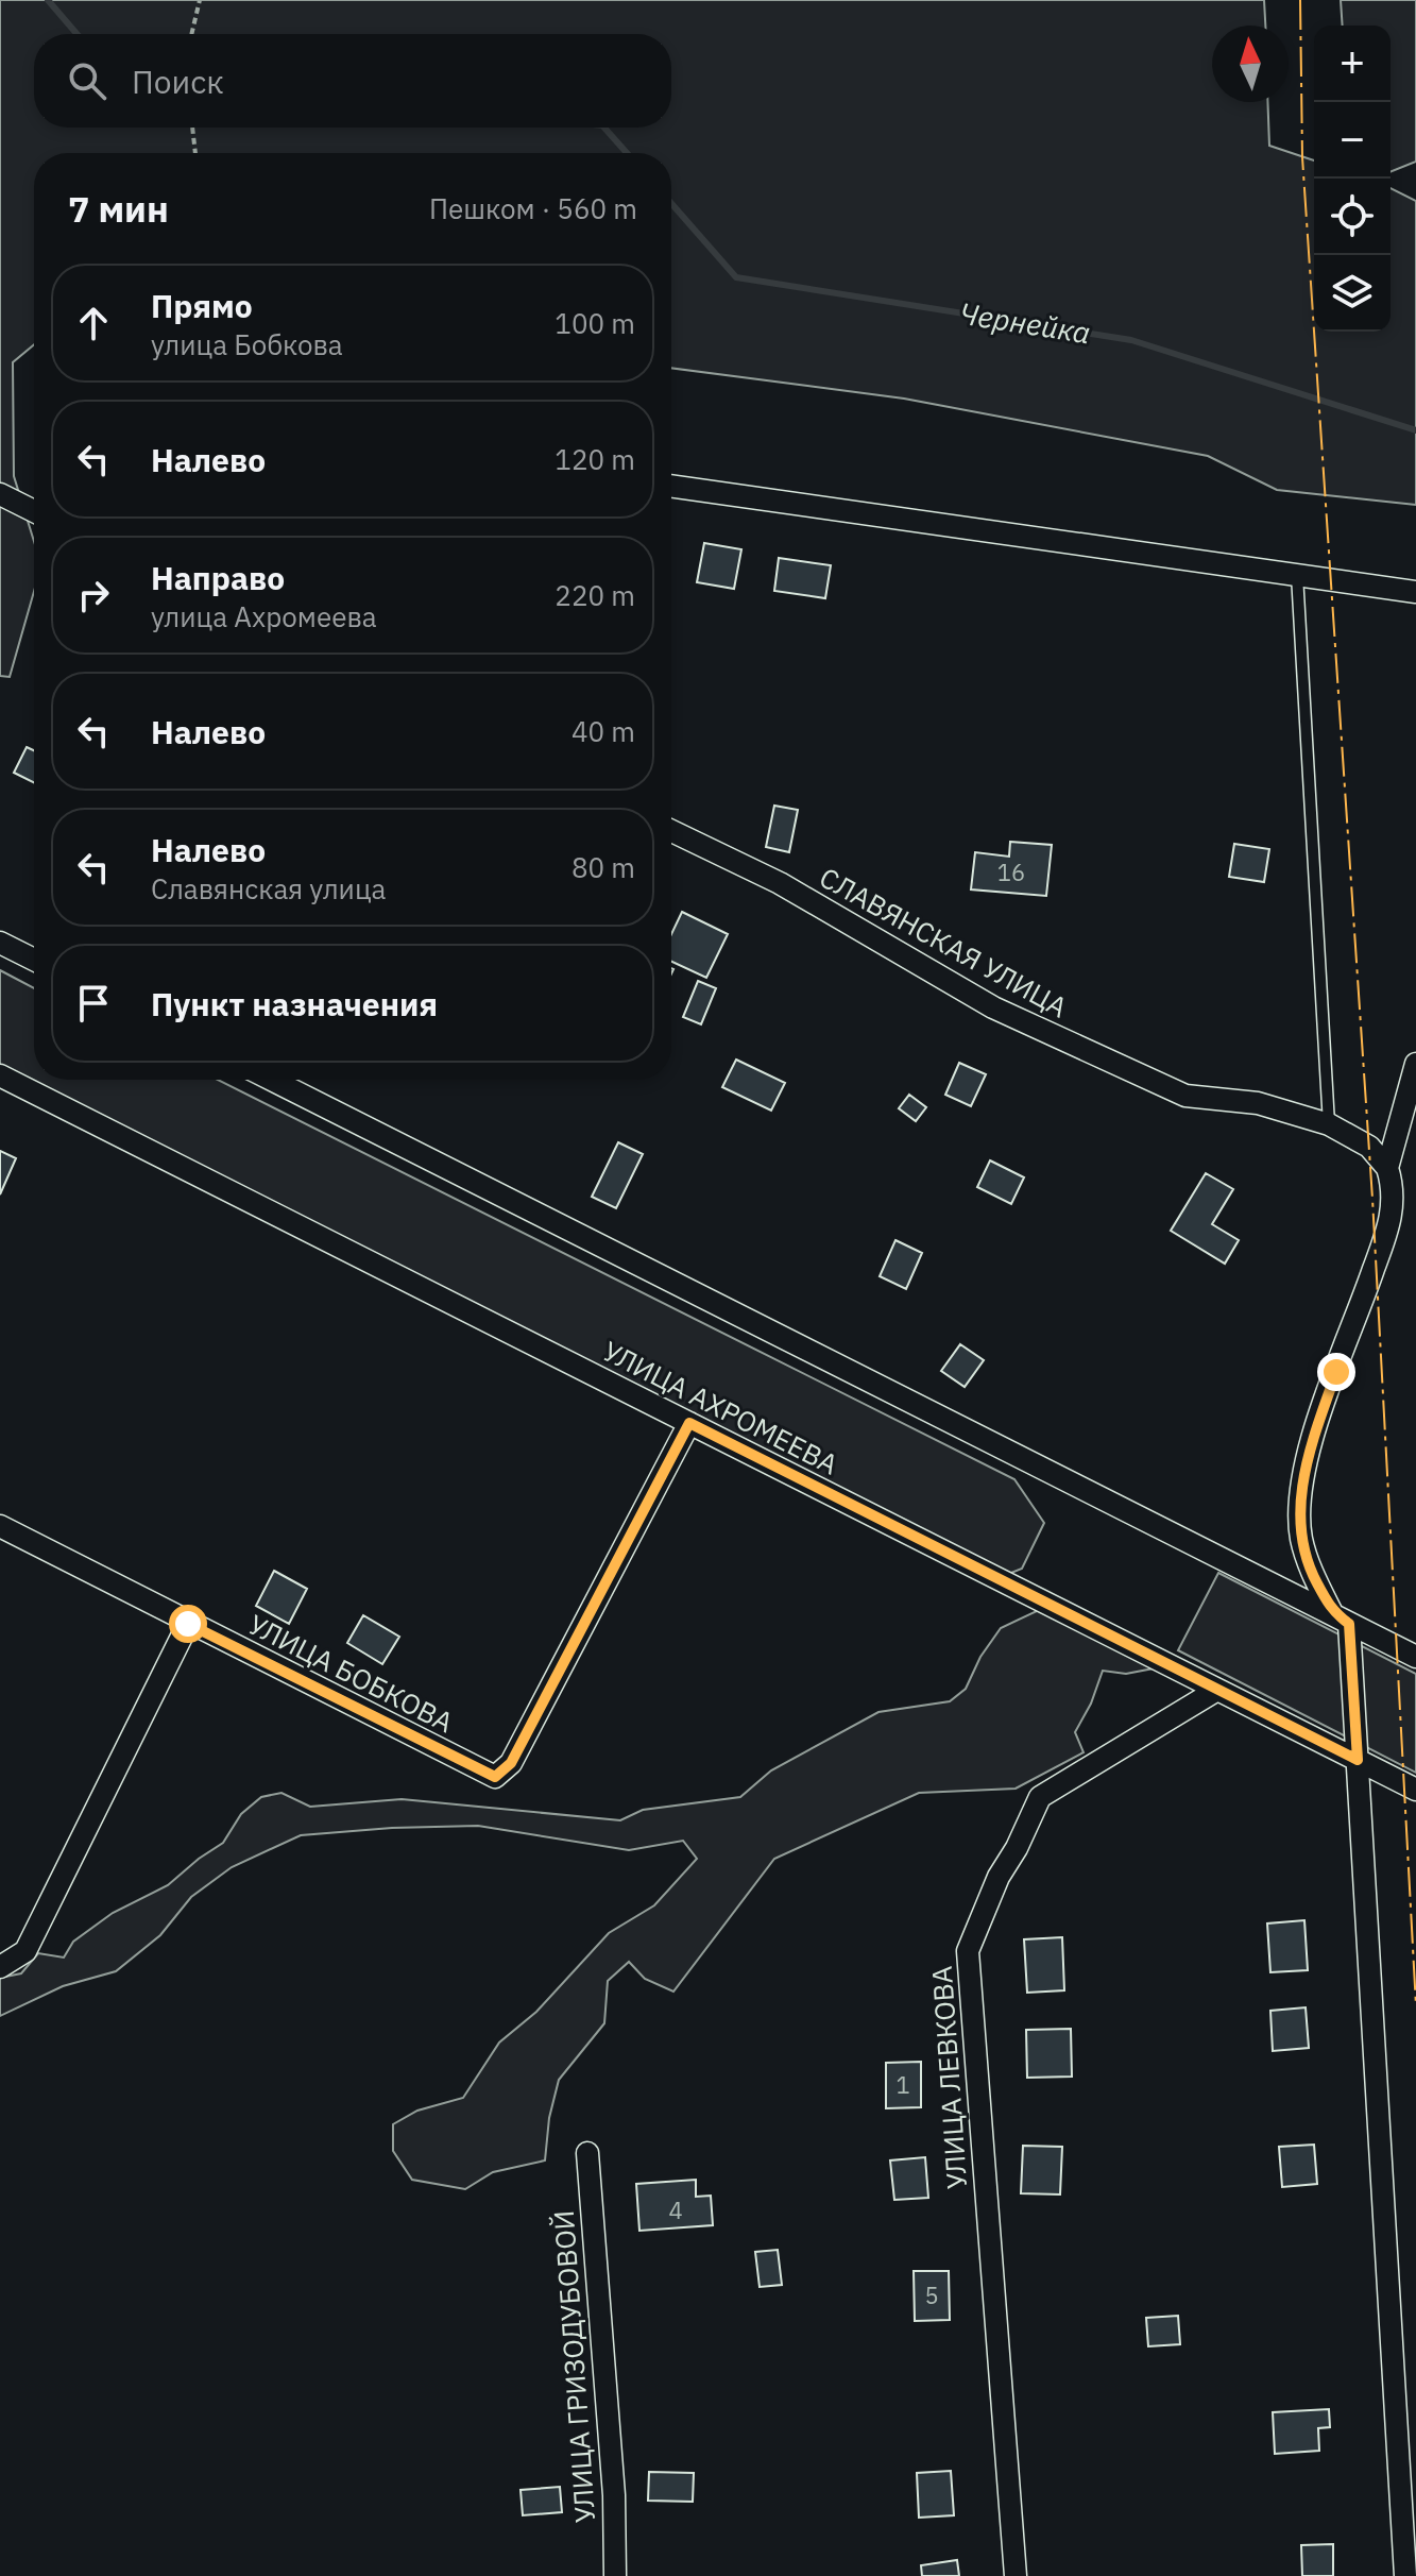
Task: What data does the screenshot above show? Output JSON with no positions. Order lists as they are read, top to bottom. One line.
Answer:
{"streets":{"street":["СЛАВЯНСКАЯ УЛИЦА","УЛИЦА АХРОМЕЕВА","УЛИЦА БОБКОВА","УЛИЦА ЛЕВКОВА","УЛИЦА ГРИЗОДУБОВОЙ"]},"crossings":[["УЛИЦА АХРОМЕЕВА","УЛИЦА БОБКОВА"],["УЛИЦА АХРОМЕЕВА","УЛИЦА ЛЕВКОВА"]],"water":["Чернейка"],"house_numbers":["16","1","4","5"],"north":"top","page":{"map_buttons":["+","−"],"search":"Поиск","heading":["7 мин","Пешком · 560 m"],"list":[["Прямо","улица Бобкова","100 m"],["Налево","120 m"],["Направо","улица Ахромеева","220 m"],["Налево","40 m"],["Налево","Славянская улица","80 m"],"Пункт назначения"]}}
